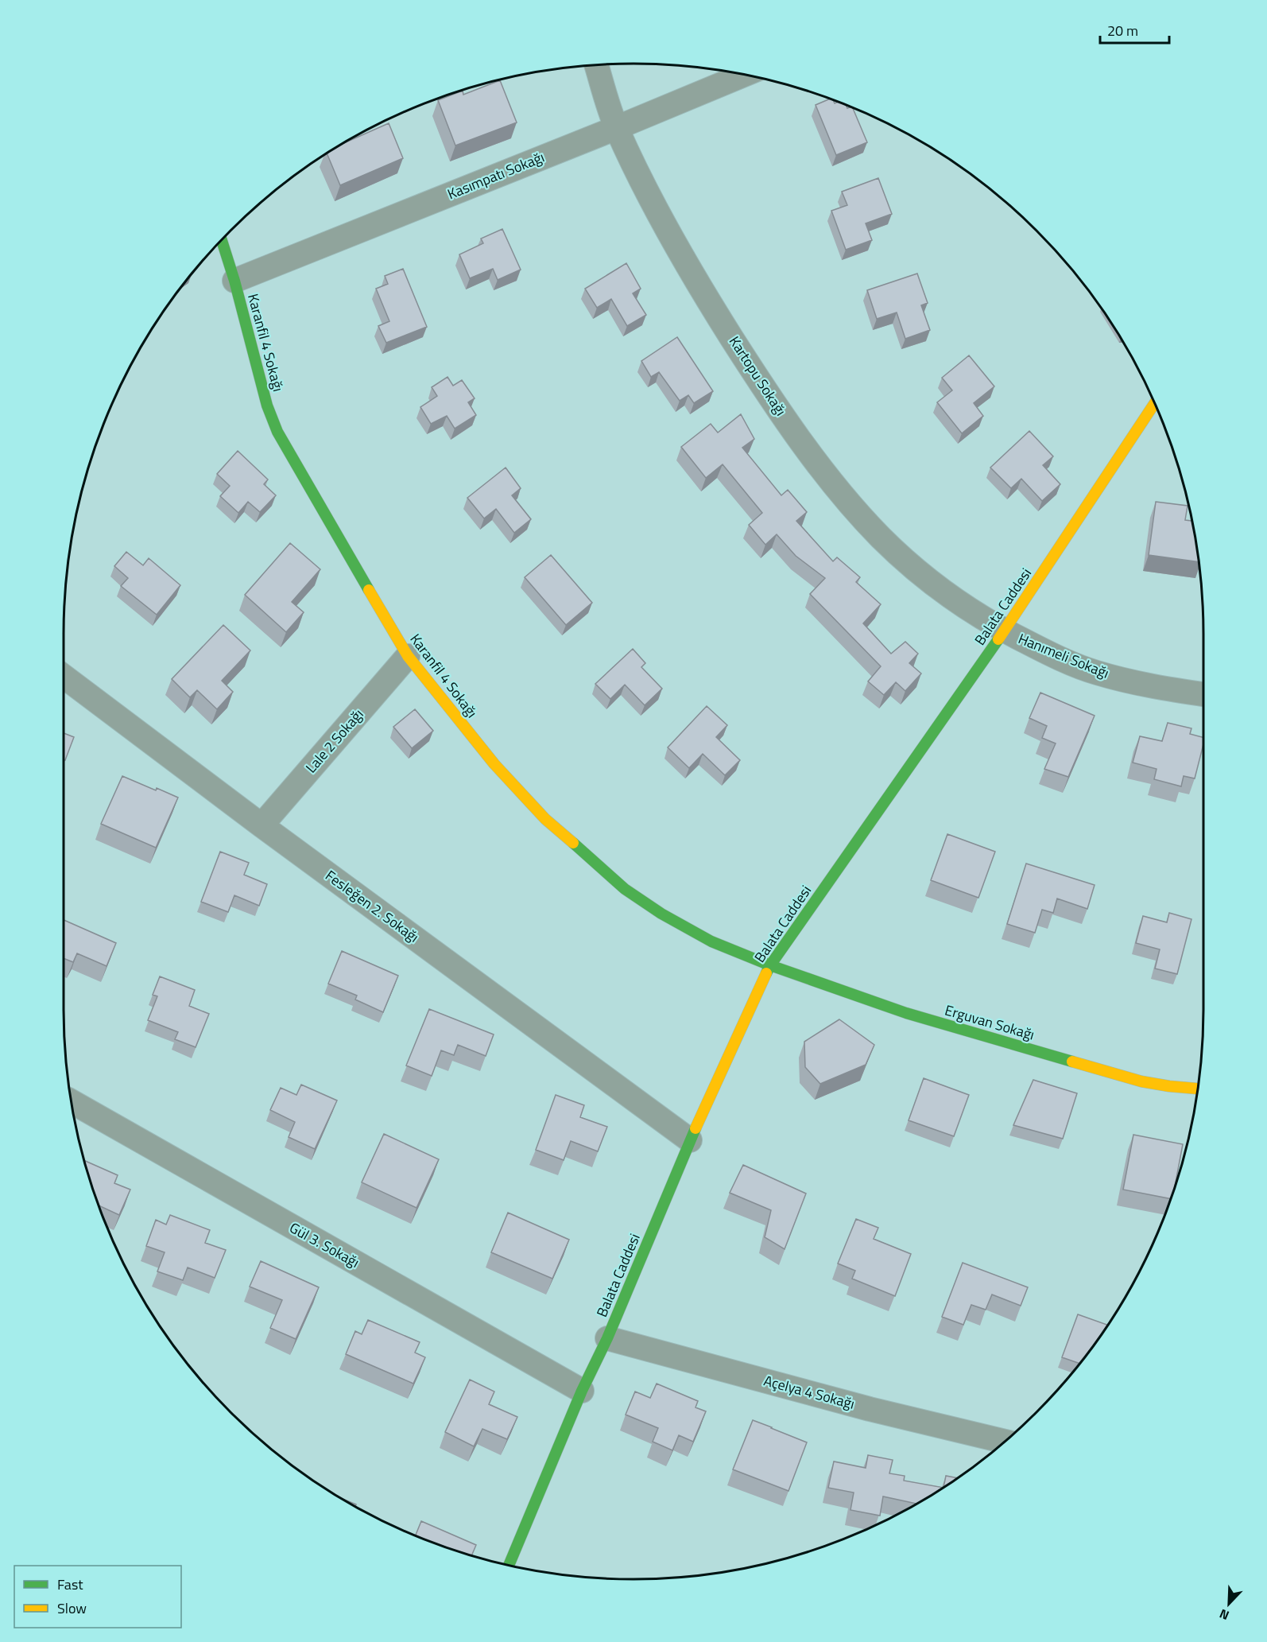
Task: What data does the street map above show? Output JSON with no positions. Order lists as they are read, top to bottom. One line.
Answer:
{"streets":{"street":["Kasımpatı Sokağı","Karanfil 4 Sokağı","Kartopu Sokağı","Balata Caddesi","Hanımeli Sokağı","Lale 2 Sokağı","Fesleğen 2. Sokağı","Erguvan Sokağı","Gül 3. Sokağı","Açelya 4 Sokağı"]},"crossings":[["Kasımpatı Sokağı","Karanfil 4 Sokağı"],["Kasımpatı Sokağı","Kartopu Sokağı"],["Karanfil 4 Sokağı","Balata Caddesi"],["Karanfil 4 Sokağı","Lale 2 Sokağı"],["Karanfil 4 Sokağı","Erguvan Sokağı"],["Kartopu Sokağı","Balata Caddesi"],["Kartopu Sokağı","Hanımeli Sokağı"],["Balata Caddesi","Hanımeli Sokağı"],["Balata Caddesi","Fesleğen 2. Sokağı"],["Balata Caddesi","Erguvan Sokağı"],["Balata Caddesi","Gül 3. Sokağı"],["Balata Caddesi","Açelya 4 Sokağı"],["Lale 2 Sokağı","Fesleğen 2. Sokağı"]],"legend":["Fast","Slow"],"scale_bar":"20 m","north":"bottom left"}
